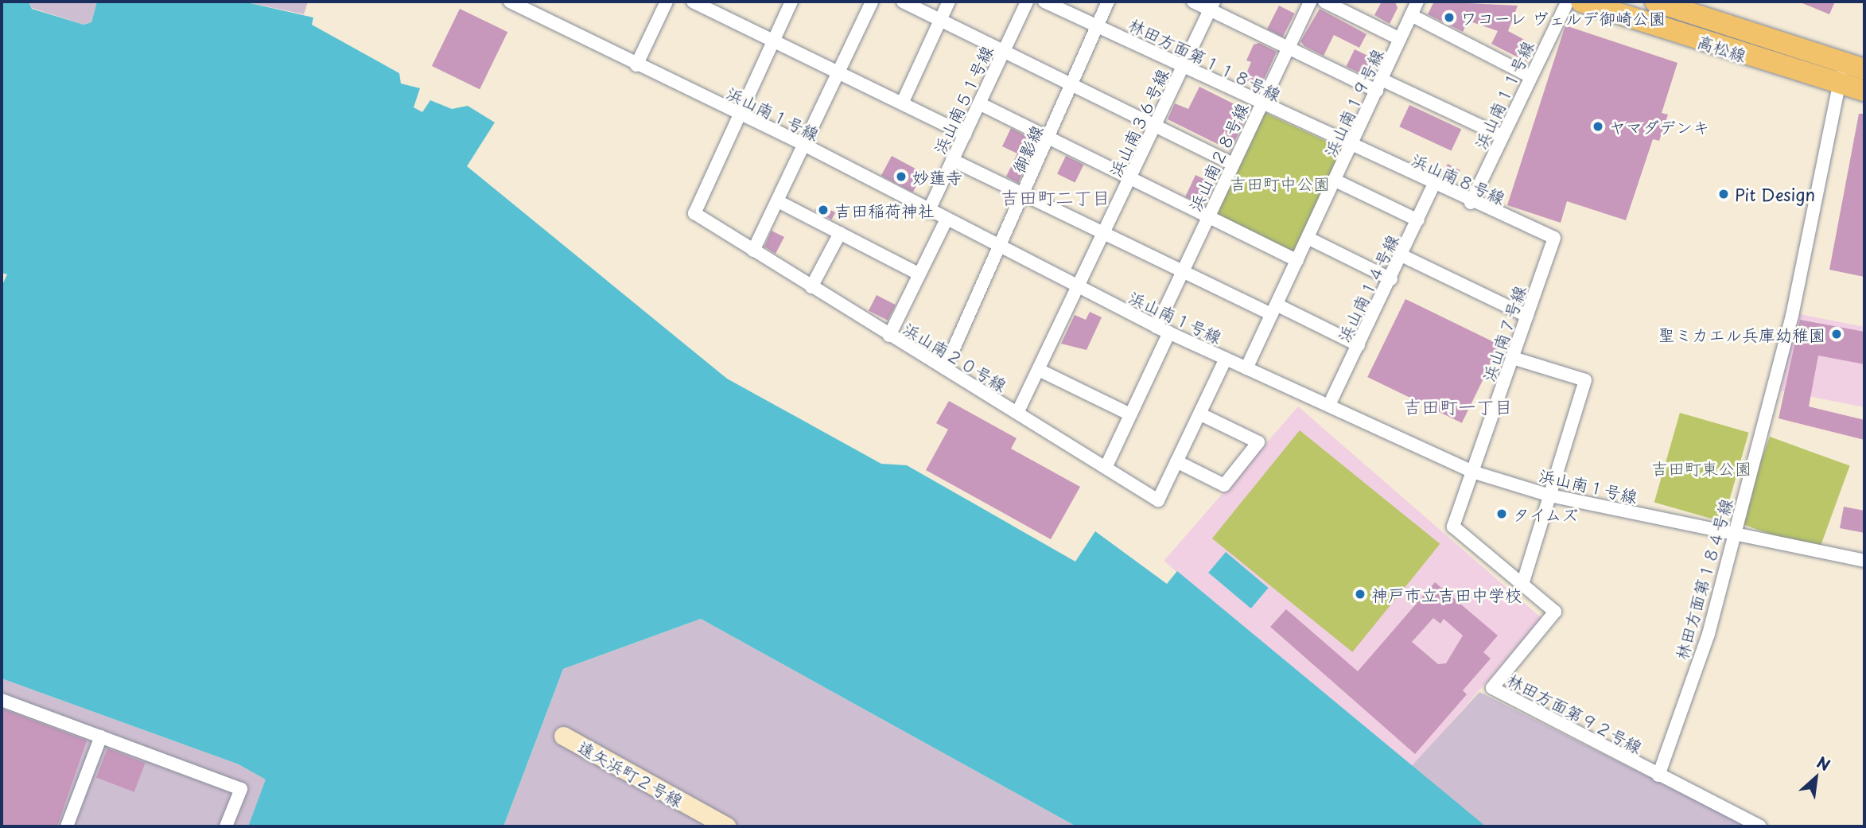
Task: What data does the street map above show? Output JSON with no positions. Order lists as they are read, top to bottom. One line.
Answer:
{"streets":{"main road":["高松線"],"street":["林田方面第１１８号線","浜山南１１号線","浜山南５１号線","浜山南１９号線","浜山南１号線","浜山南３６号線","御影線","浜山南２８号線","浜山南８号線","浜山南１４号線","浜山南７号線","浜山南２０号線","林田方面第１８４号線","林田方面第９２号線","遠矢浜町２号線"]},"crossings":[["高松線","林田方面第１８４号線"],["林田方面第１１８号線","浜山南１９号線"],["林田方面第１１８号線","浜山南３６号線"],["林田方面第１１８号線","御影線"],["林田方面第１１８号線","浜山南２８号線"],["林田方面第１１８号線","浜山南８号線"],["浜山南１１号線","浜山南８号線"],["浜山南５１号線","浜山南１号線"],["浜山南１９号線","浜山南１号線"],["浜山南１９号線","浜山南８号線"],["浜山南１号線","浜山南３６号線"],["浜山南１号線","御影線"],["浜山南１号線","浜山南２８号線"],["浜山南１号線","浜山南１４号線"],["浜山南１号線","浜山南７号線"],["浜山南１号線","浜山南２０号線"],["浜山南１号線","林田方面第１８４号線"],["浜山南３６号線","浜山南２０号線"],["御影線","浜山南２０号線"],["浜山南２８号線","浜山南２０号線"],["浜山南８号線","浜山南１４号線"],["浜山南８号線","浜山南７号線"],["浜山南７号線","林田方面第９２号線"],["林田方面第１８４号線","林田方面第９２号線"]],"districts":["吉田町二丁目","吉田町一丁目"],"parks":["吉田町中公園","吉田町東公園"],"places":["ワコーレ ヴェルデ御崎公園","ヤマダデンキ","妙蓮寺","Pit Design","吉田稲荷神社","聖ミカエル兵庫幼稚園","タイムズ","神戸市立吉田中学校"],"north":"top right"}
